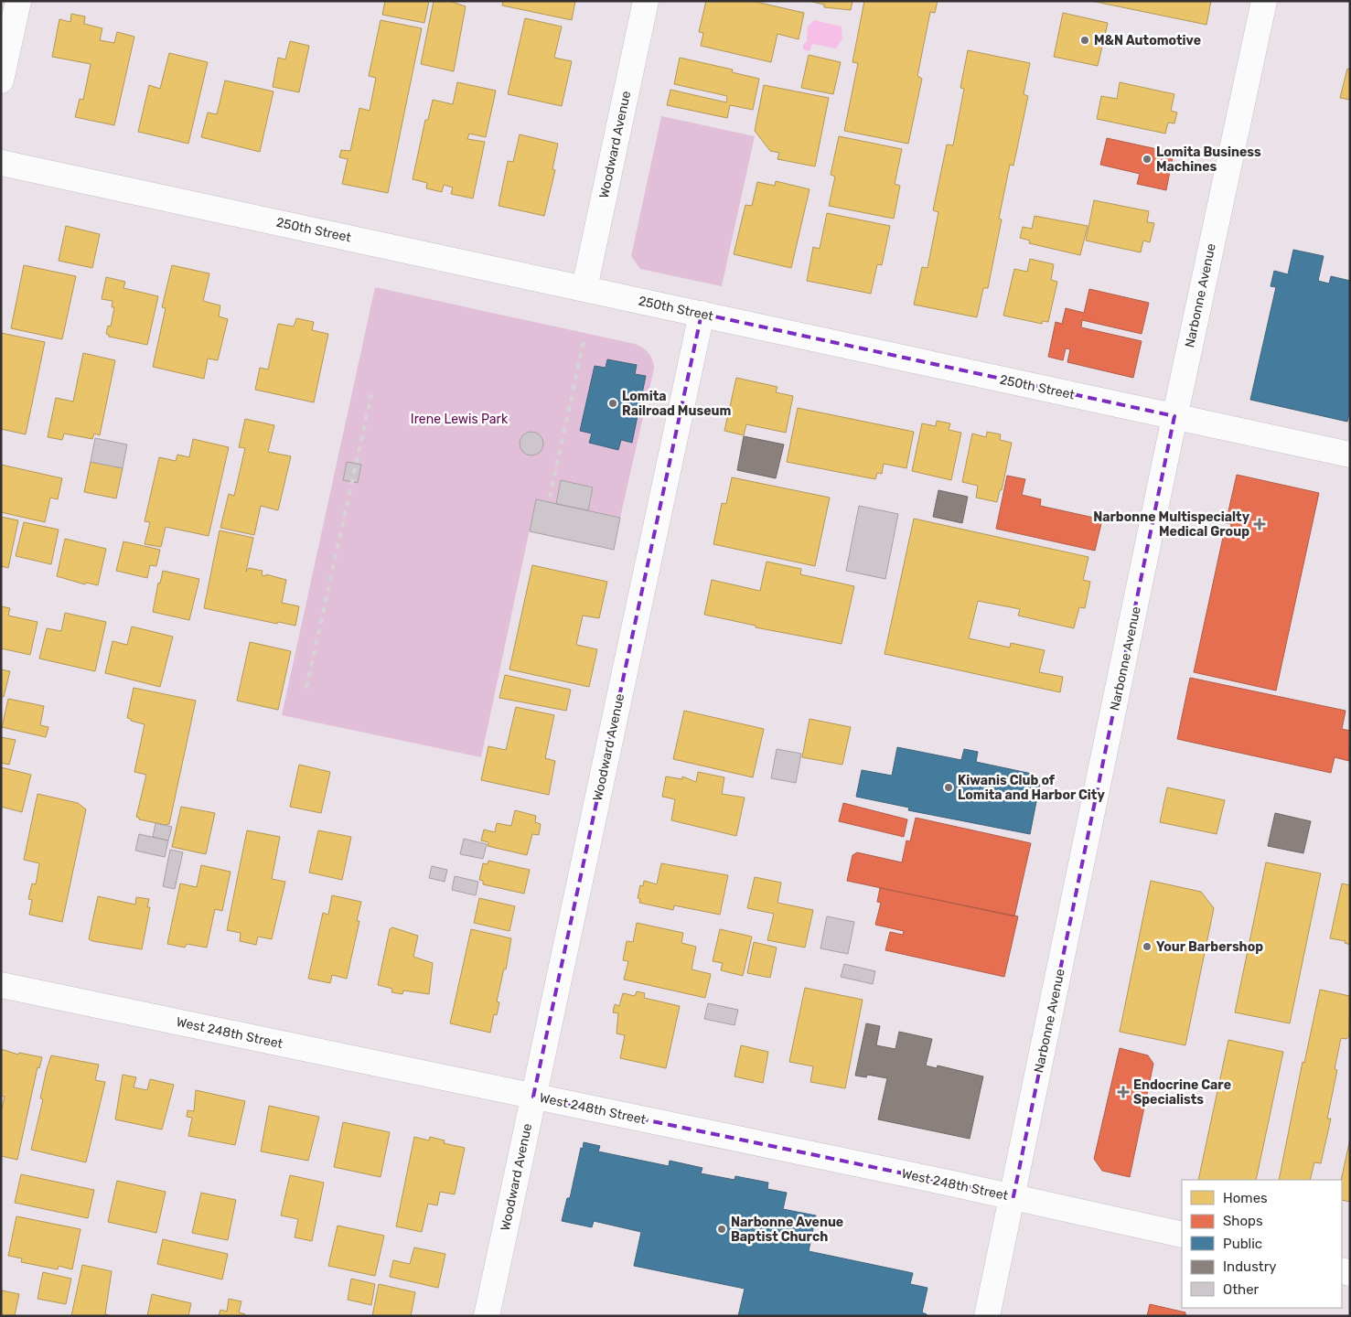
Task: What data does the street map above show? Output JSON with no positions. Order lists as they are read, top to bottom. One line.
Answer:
{"streets":{"street":["Woodward Avenue","250th Street","Narbonne Avenue","West 248th Street"]},"crossings":[["Woodward Avenue","250th Street"],["Woodward Avenue","West 248th Street"],["250th Street","Narbonne Avenue"],["Narbonne Avenue","West 248th Street"]],"parks":["Irene Lewis Park"],"places":{"other":["M&N Automotive","Lomita Business Machines","Lomita Railroad Museum","Kiwanis Club of Lomita and Harbor City","Your Barbershop","Narbonne Avenue Baptist Church"],"health":["Narbonne Multispecialty Medical Group","Endocrine Care Specialists"]},"legend":["Homes","Shops","Public","Industry","Other"]}
